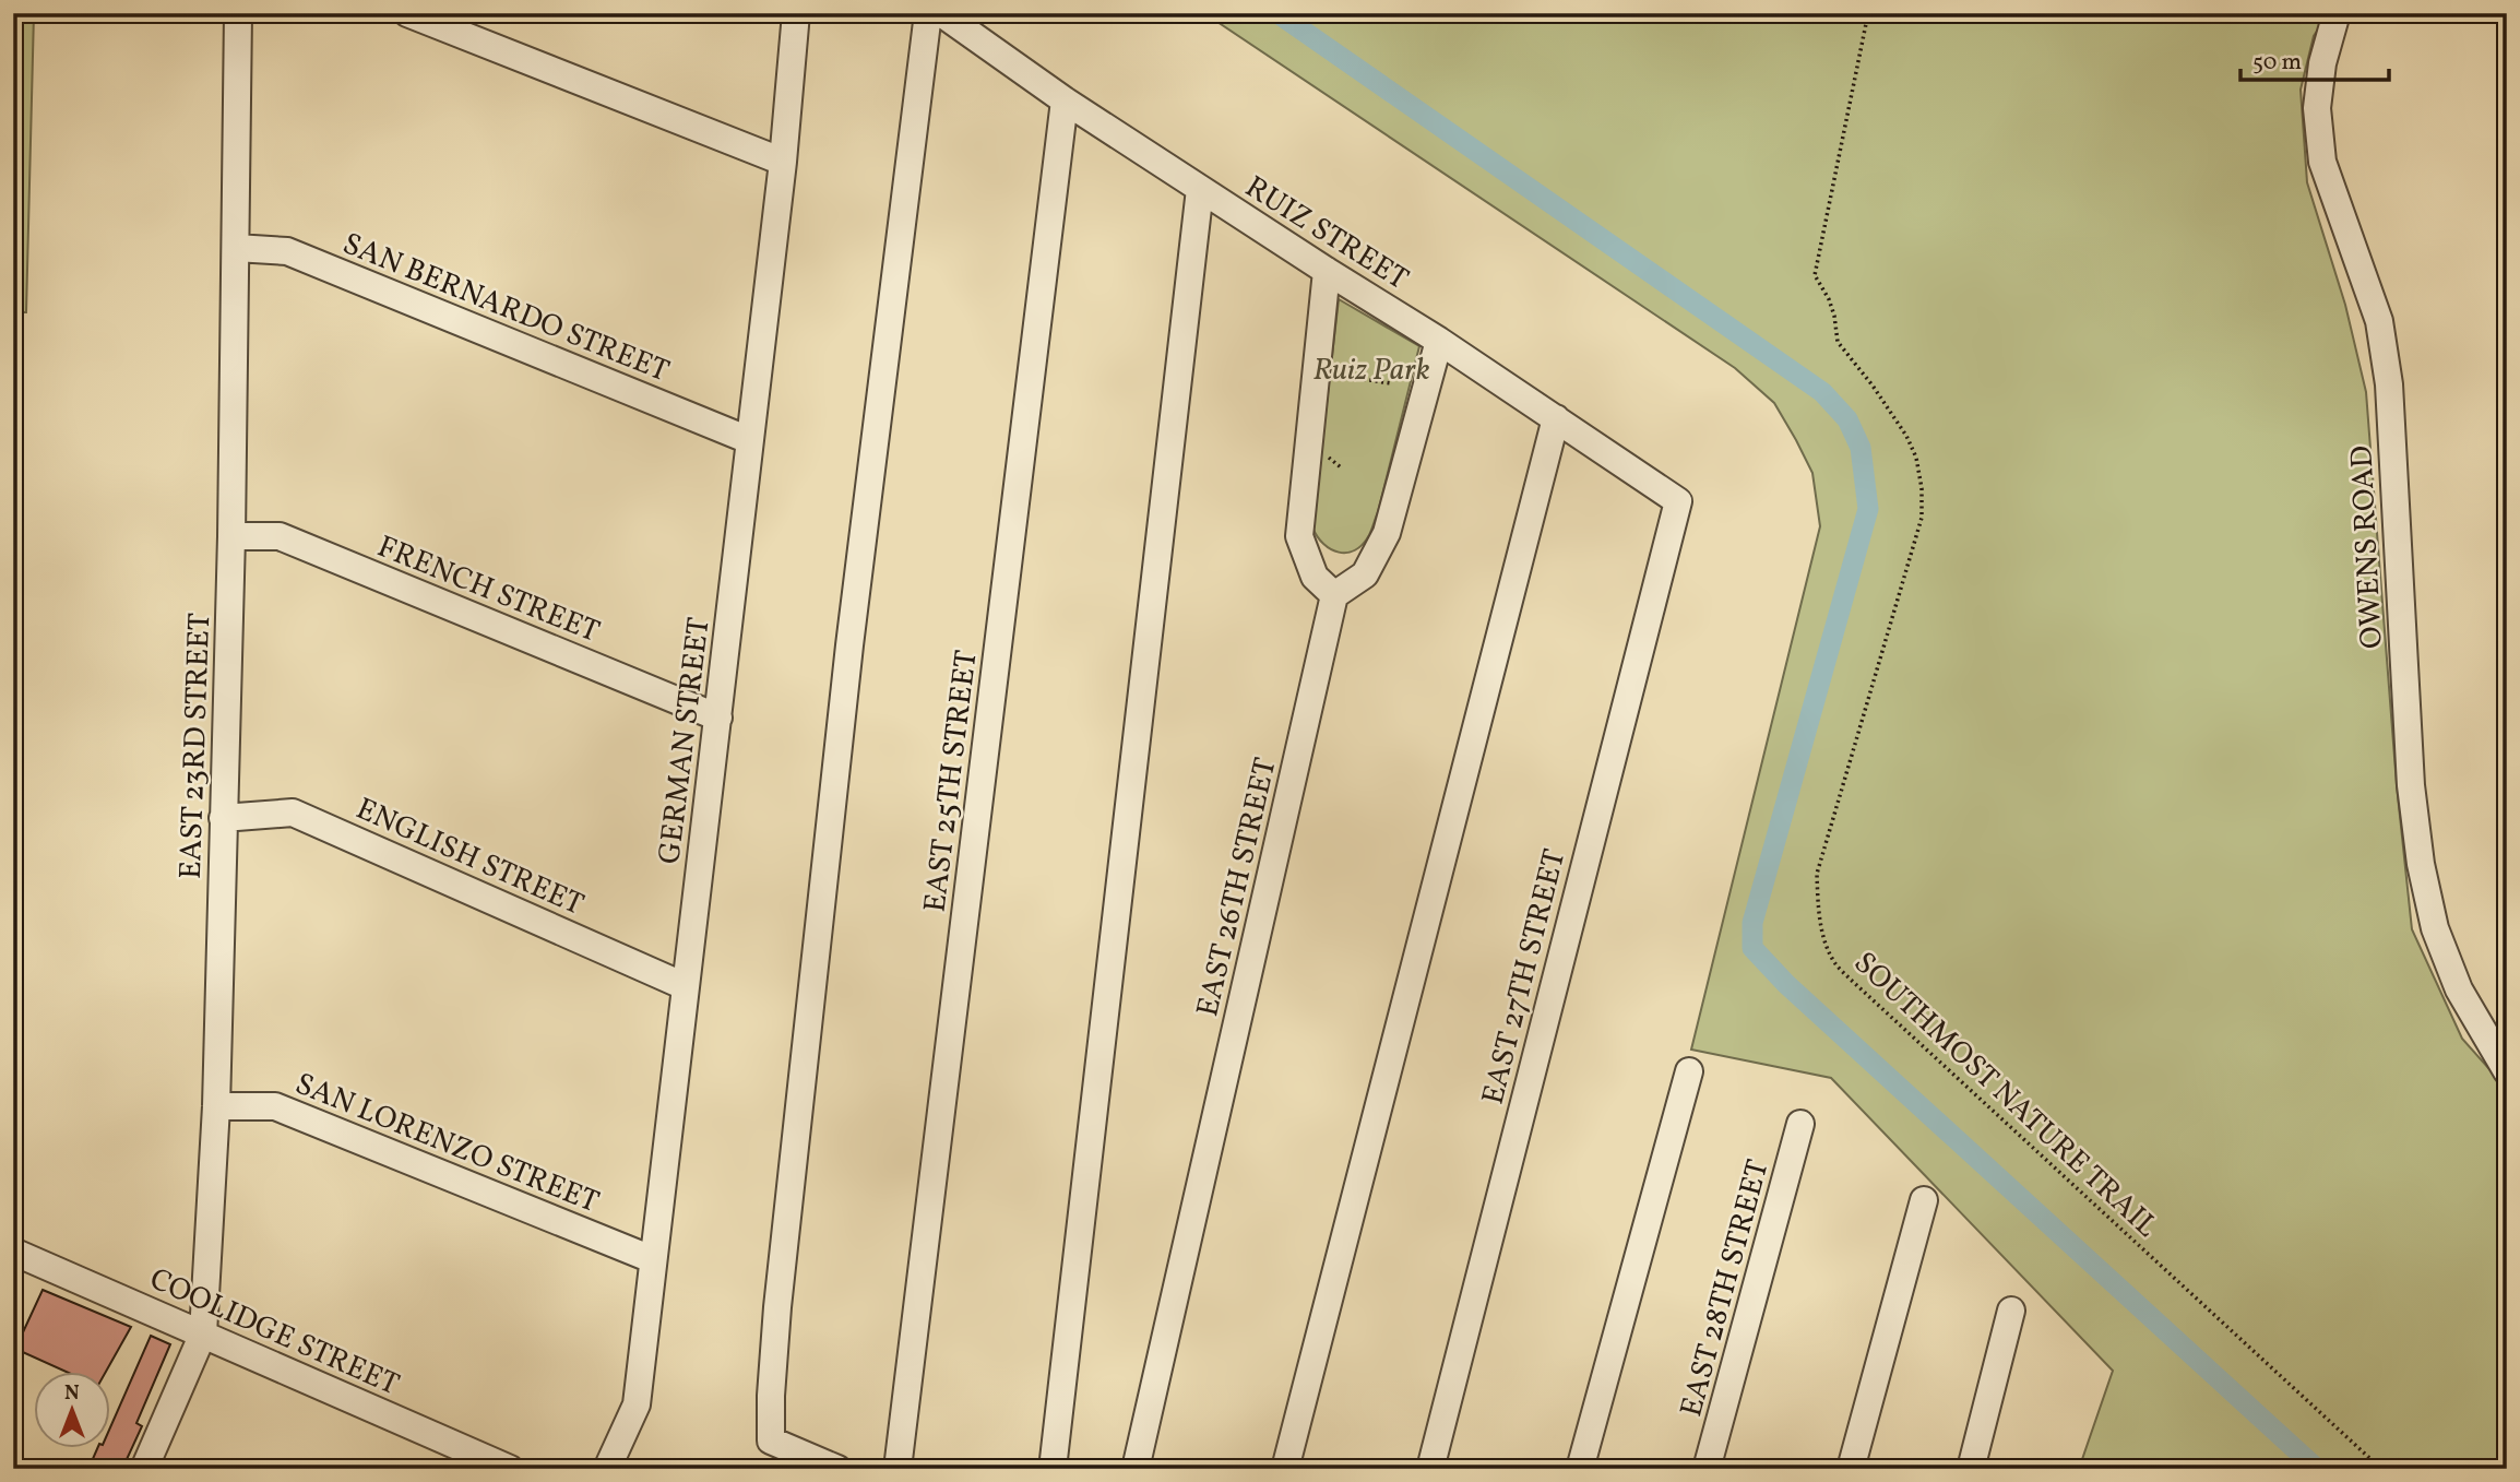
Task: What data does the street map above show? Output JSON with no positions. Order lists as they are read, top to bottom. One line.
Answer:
{"streets":{"street":["RUIZ STREET","SAN BERNARDO STREET","OWENS ROAD","FRENCH STREET","GERMAN STREET","EAST 23RD STREET","EAST 25TH STREET","ENGLISH STREET","EAST 26TH STREET","EAST 27TH STREET","SAN LORENZO STREET","EAST 28TH STREET","COOLIDGE STREET"],"path":["SOUTHMOST NATURE TRAIL"]},"crossings":[["RUIZ STREET","EAST 25TH STREET"],["RUIZ STREET","EAST 27TH STREET"],["SAN BERNARDO STREET","GERMAN STREET"],["SAN BERNARDO STREET","EAST 23RD STREET"],["FRENCH STREET","GERMAN STREET"],["FRENCH STREET","EAST 23RD STREET"],["GERMAN STREET","ENGLISH STREET"],["GERMAN STREET","SAN LORENZO STREET"],["EAST 23RD STREET","ENGLISH STREET"],["EAST 23RD STREET","SAN LORENZO STREET"],["EAST 23RD STREET","COOLIDGE STREET"]],"parks":["Ruiz Park"],"scale_bar":"50 m","north":"top"}
